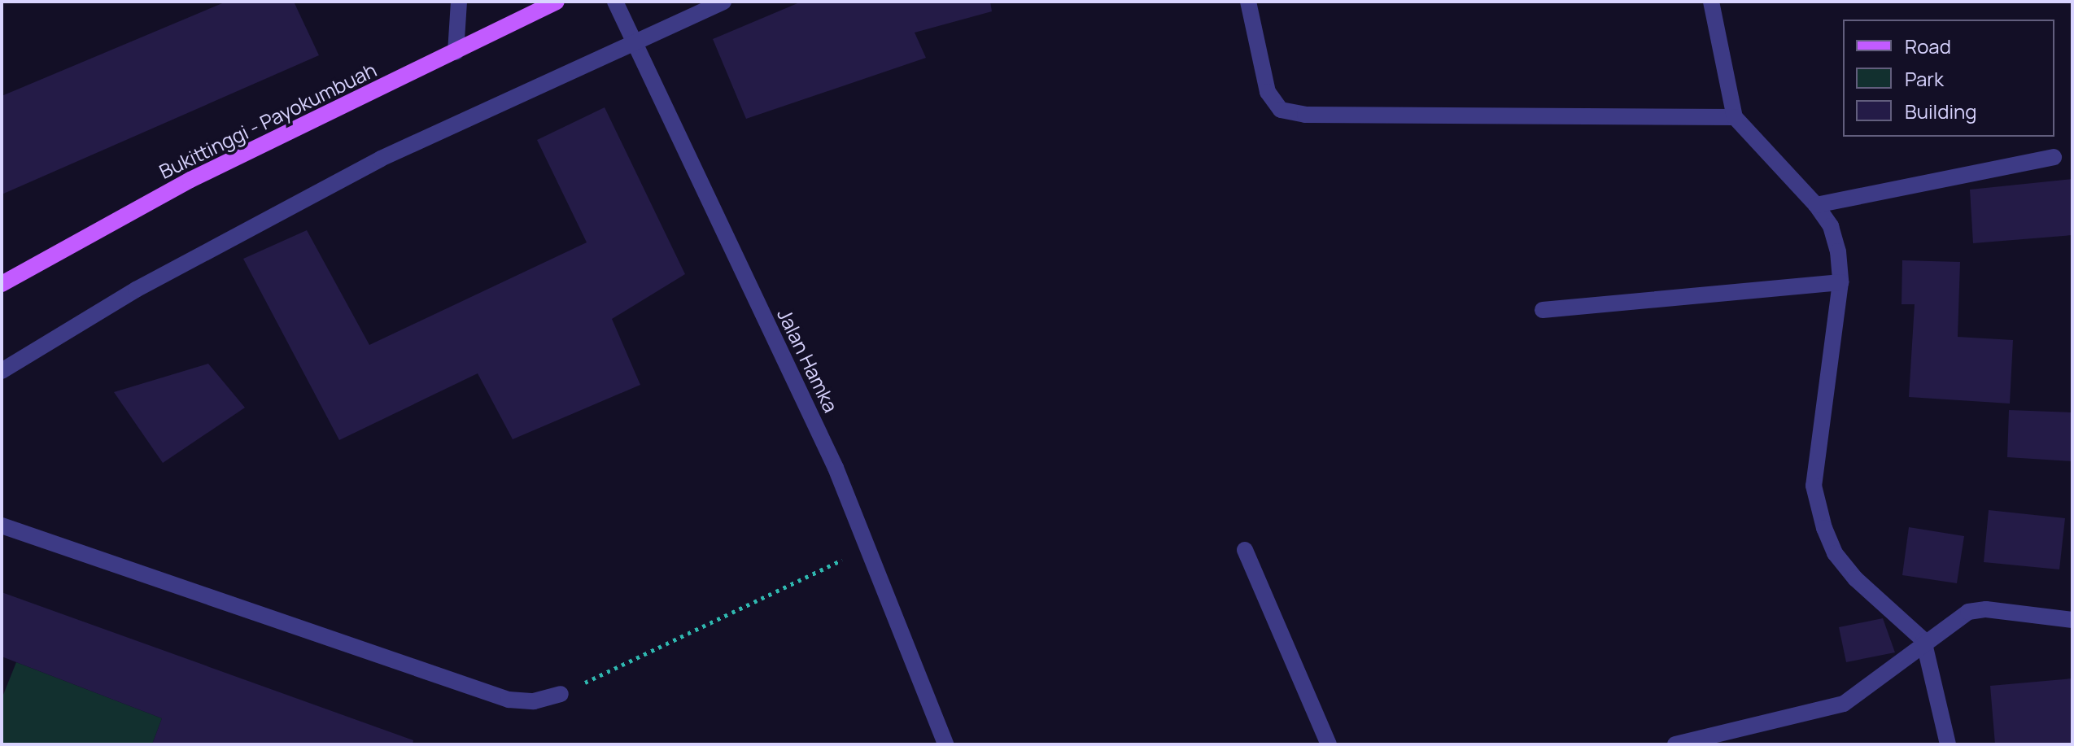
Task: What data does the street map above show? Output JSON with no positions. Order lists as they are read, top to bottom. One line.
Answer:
{"streets":{"main road":["Bukittinggi - Payokumbuah"],"street":["Jalan Hamka"]},"legend":["Road","Park","Building"]}
